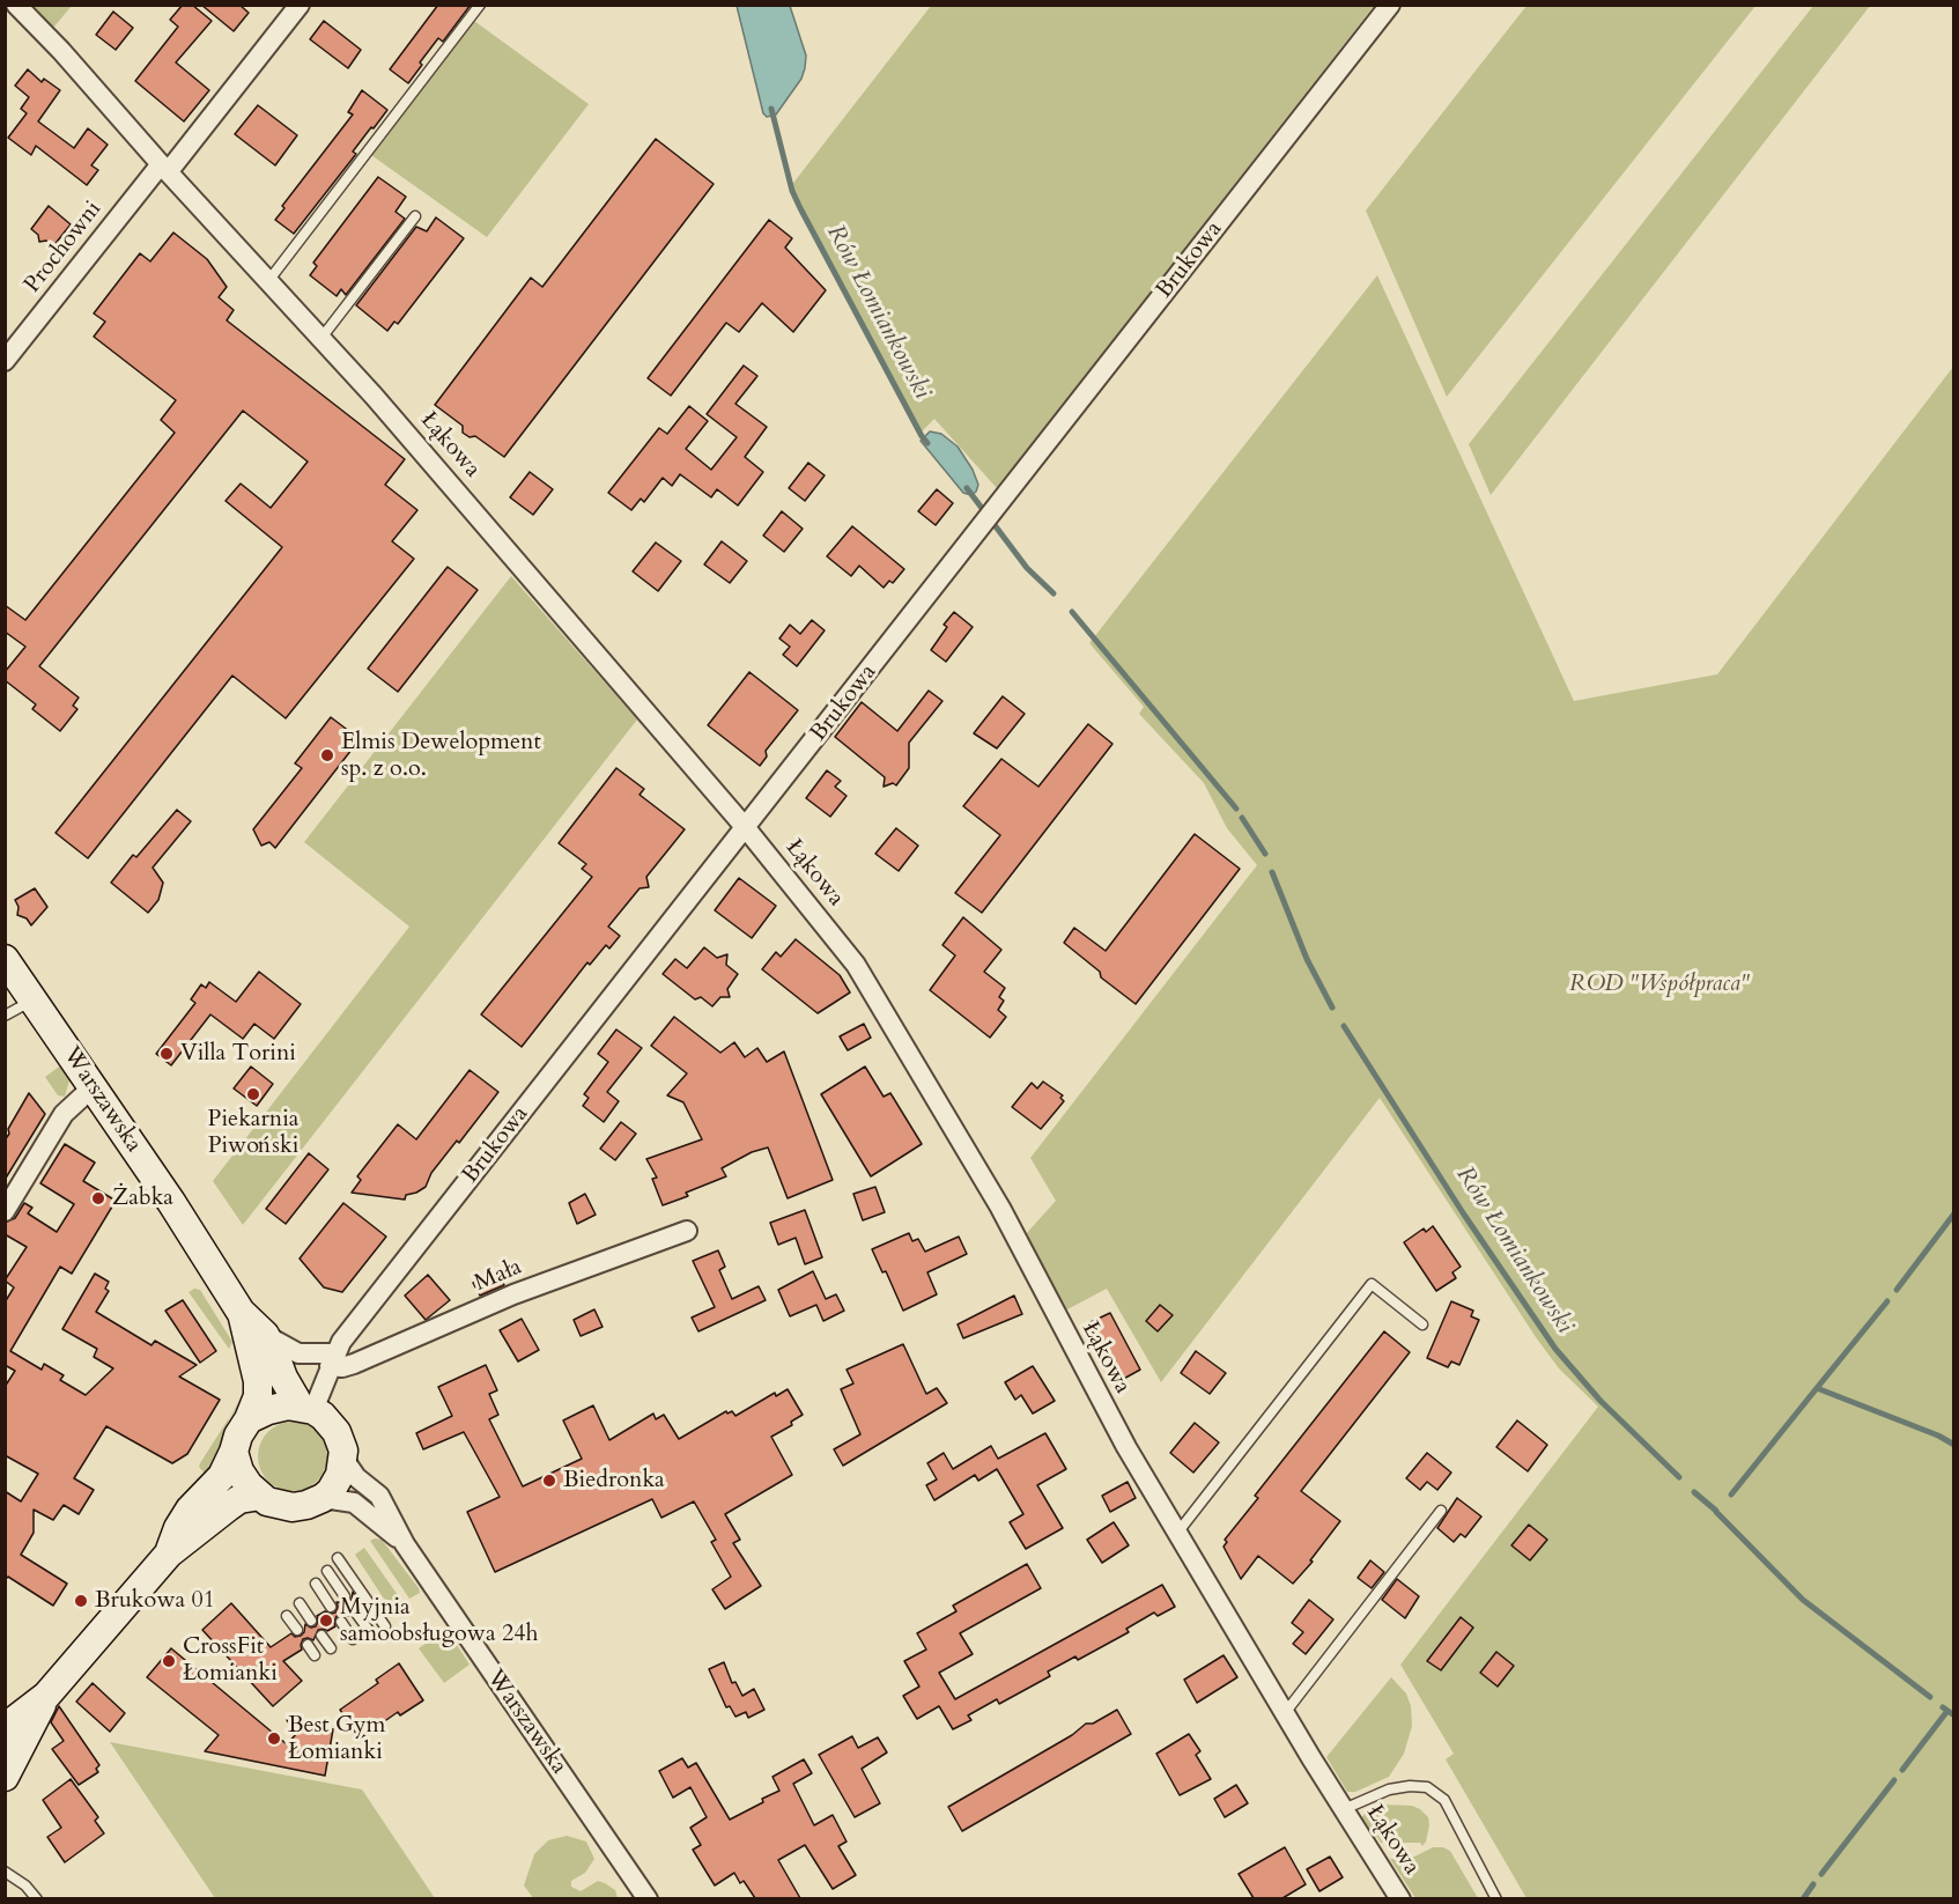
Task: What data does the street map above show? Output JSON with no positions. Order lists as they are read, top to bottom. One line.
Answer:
{"streets":{"street":["Prochowni","Brukowa","Łąkowa","Warszawska","Mała"]},"crossings":[["Prochowni","Łąkowa"],["Brukowa","Łąkowa"],["Brukowa","Warszawska"],["Brukowa","Mała"],["Warszawska","Mała"]],"water":["Rów Łomiankowski"],"parks":["ROD \"Współpraca\""],"places":["Elmis Dewelopment sp. z o.o.","Villa Torini","Piekarnia Piwoński","Żabka","Biedronka","Brukowa 01","Myjnia samoobsługowa 24h","CrossFit Łomianki","Best Gym Łomianki"]}
